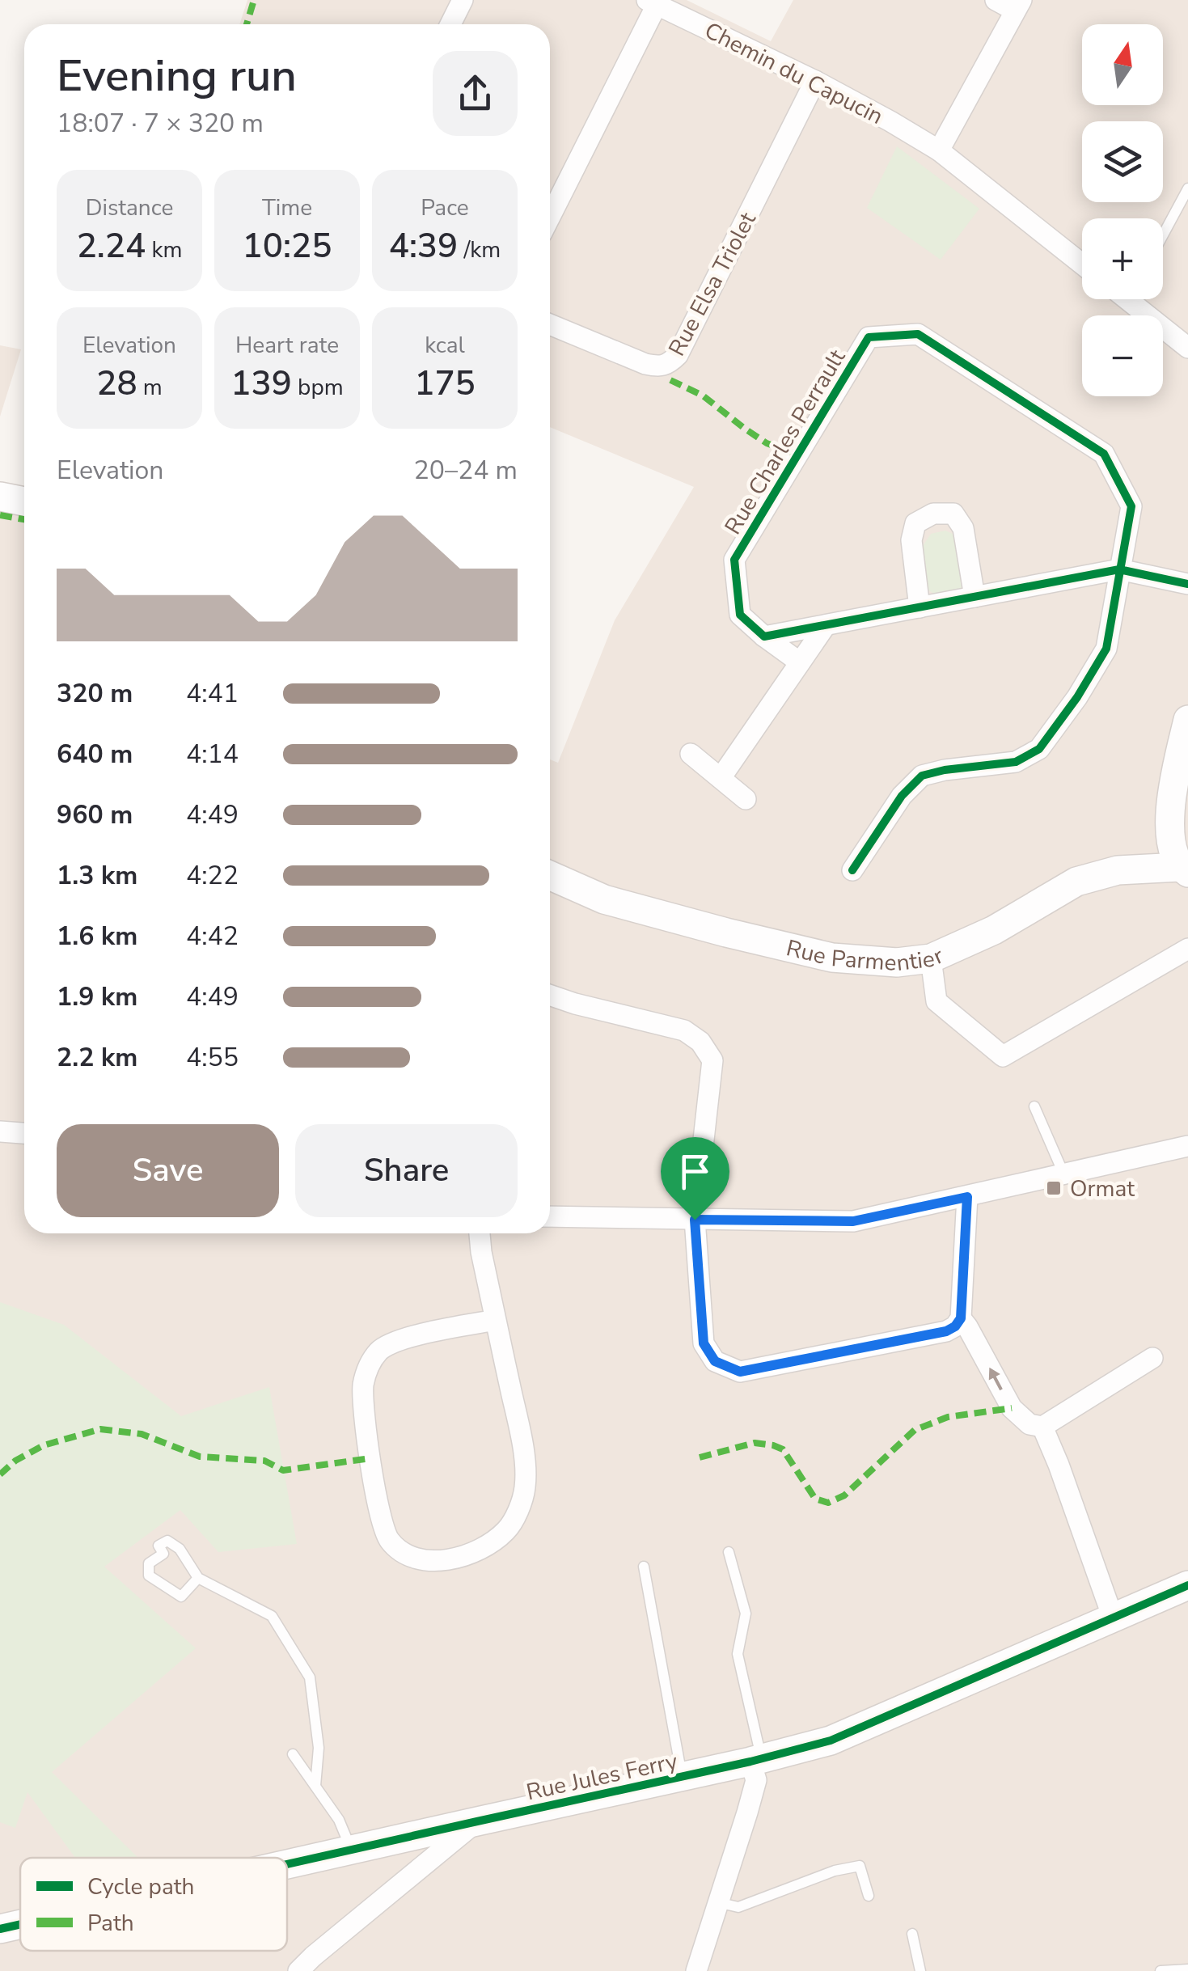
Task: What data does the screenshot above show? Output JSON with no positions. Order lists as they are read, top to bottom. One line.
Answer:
{"streets":{"street":["Chemin du Capucin","Rue Elsa Triolet","Rue Charles Perrault","Rue Parmentier","Rue Jules Ferry"]},"crossings":[["Chemin du Capucin","Rue Elsa Triolet"]],"places":{"transit":["Ormat"]},"legend":["Cycle path","Path"],"north":"top","page":{"map_buttons":["+","−"],"heading":["Evening run","18:07 · 7 × 320 m"],"stats":[["Distance","2.24 km"],["Time","10:25"],["Pace","4:39 /km"],["Elevation","28 m"],["Heart rate","139 bpm"],["kcal","175"]],"chart":["Elevation","20–24 m"],"list":[{"name":"320 m","note":"4:41"},{"name":"640 m","note":"4:14"},{"name":"960 m","note":"4:49"},{"name":"1.3 km","note":"4:22"},{"name":"1.6 km","note":"4:42"},{"name":"1.9 km","note":"4:49"},{"name":"2.2 km","note":"4:55"}],"buttons":["Save","Share"]}}
